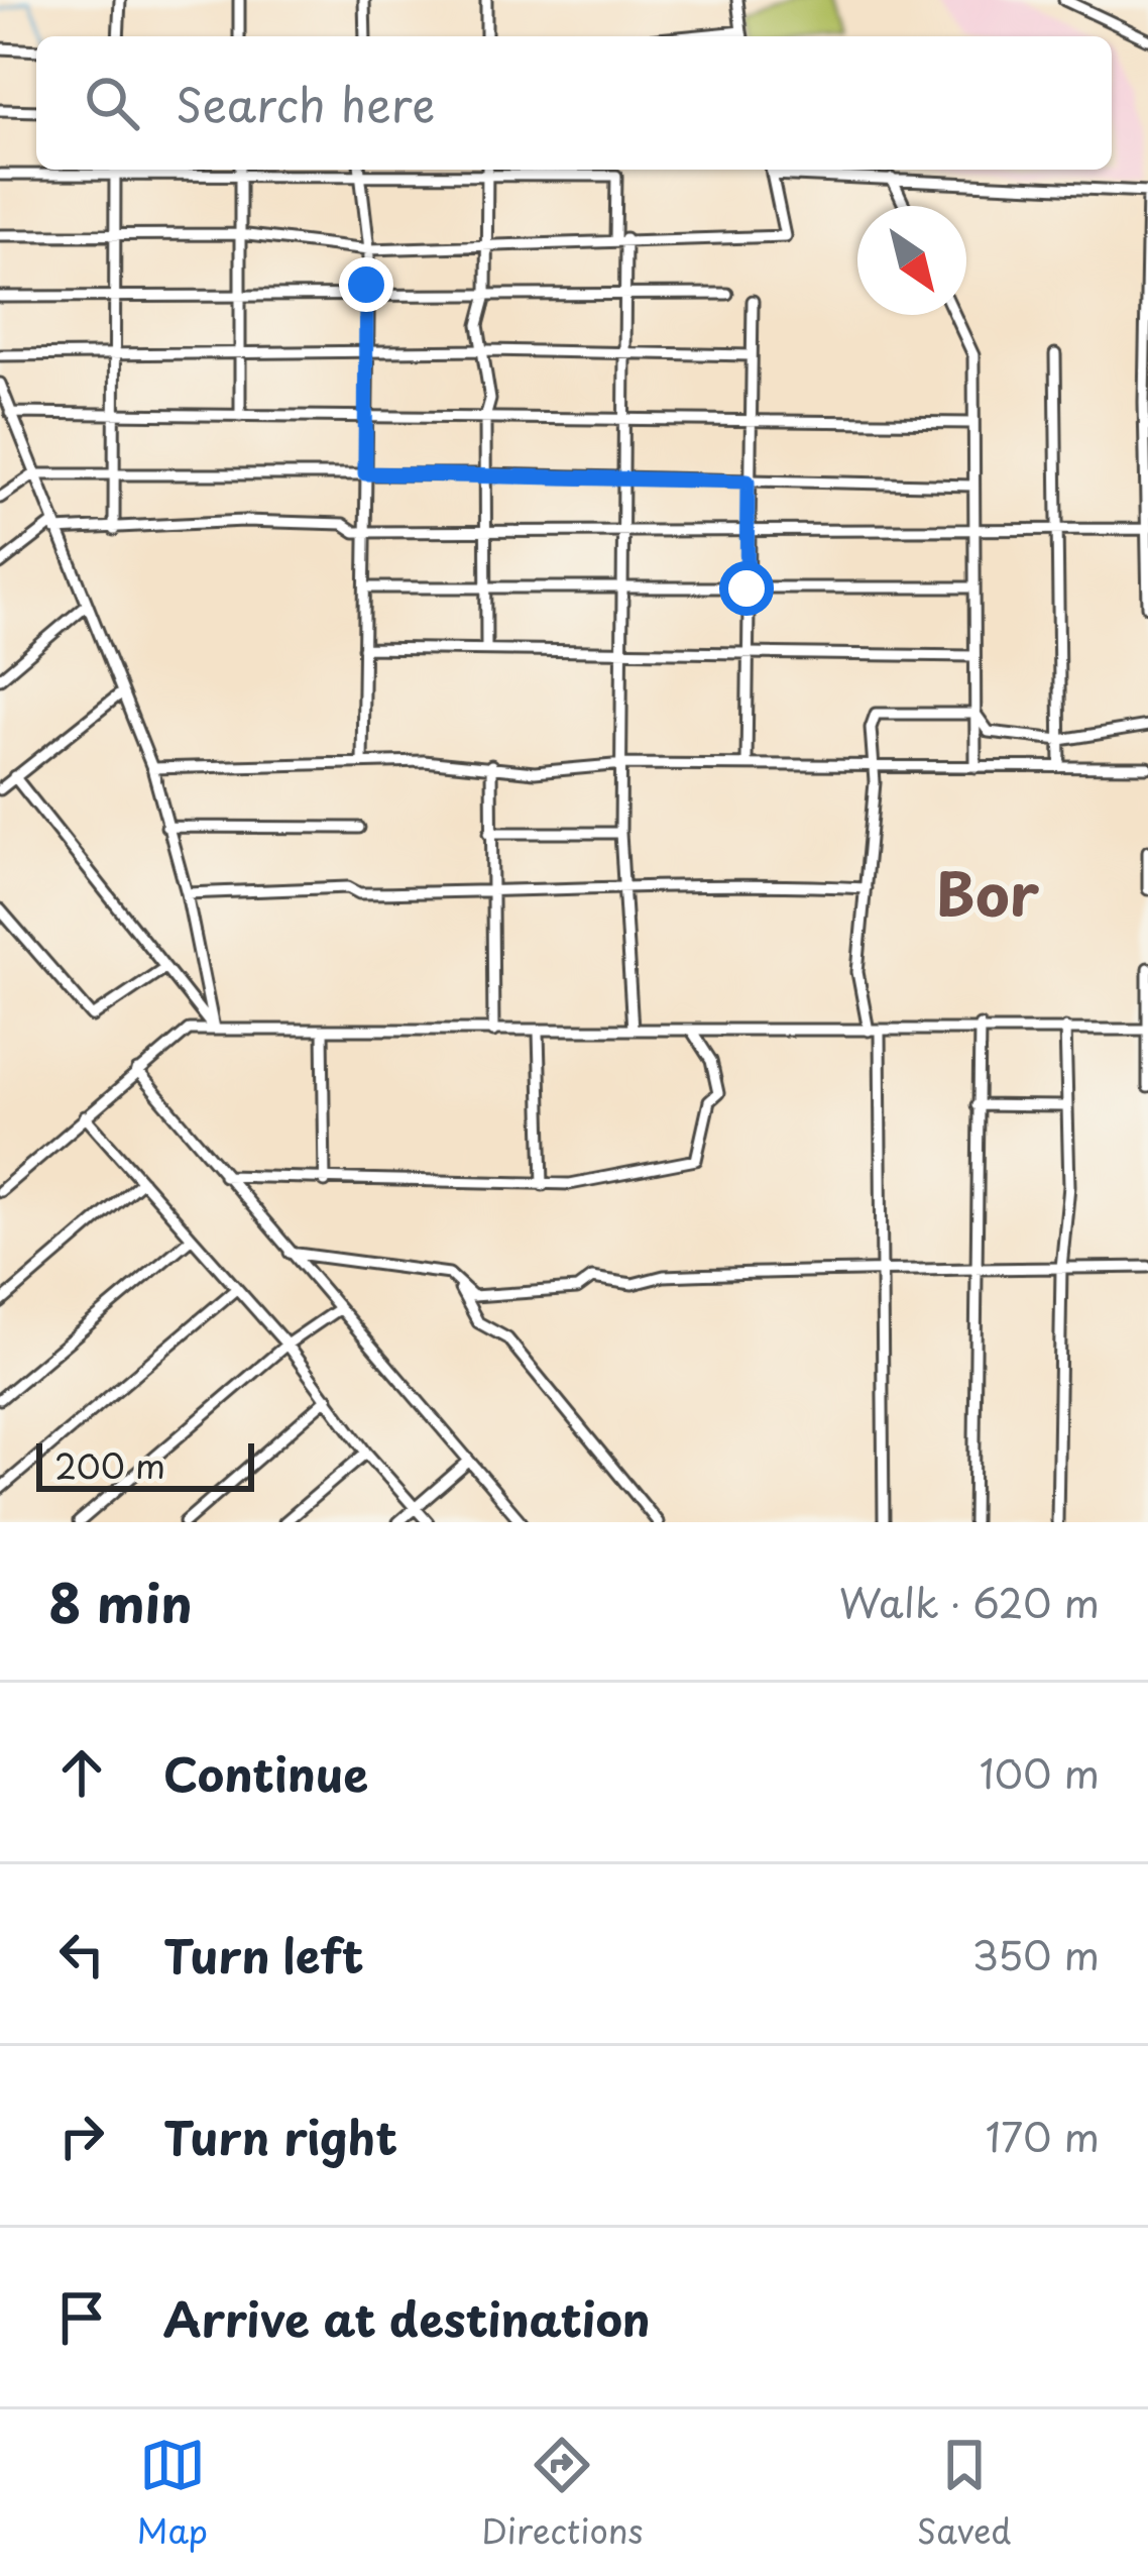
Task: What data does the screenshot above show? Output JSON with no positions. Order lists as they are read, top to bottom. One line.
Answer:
{"districts":["Bor"],"scale_bar":"200 m","north":"bottom right","page":{"search":"Search here","scale":"200 m","heading":["8 min","Walk · 620 m"],"list":[["Continue","100 m"],["Turn left","350 m"],["Turn right","170 m"],"Arrive at destination"],"nav":["Map","Directions","Saved"]}}
